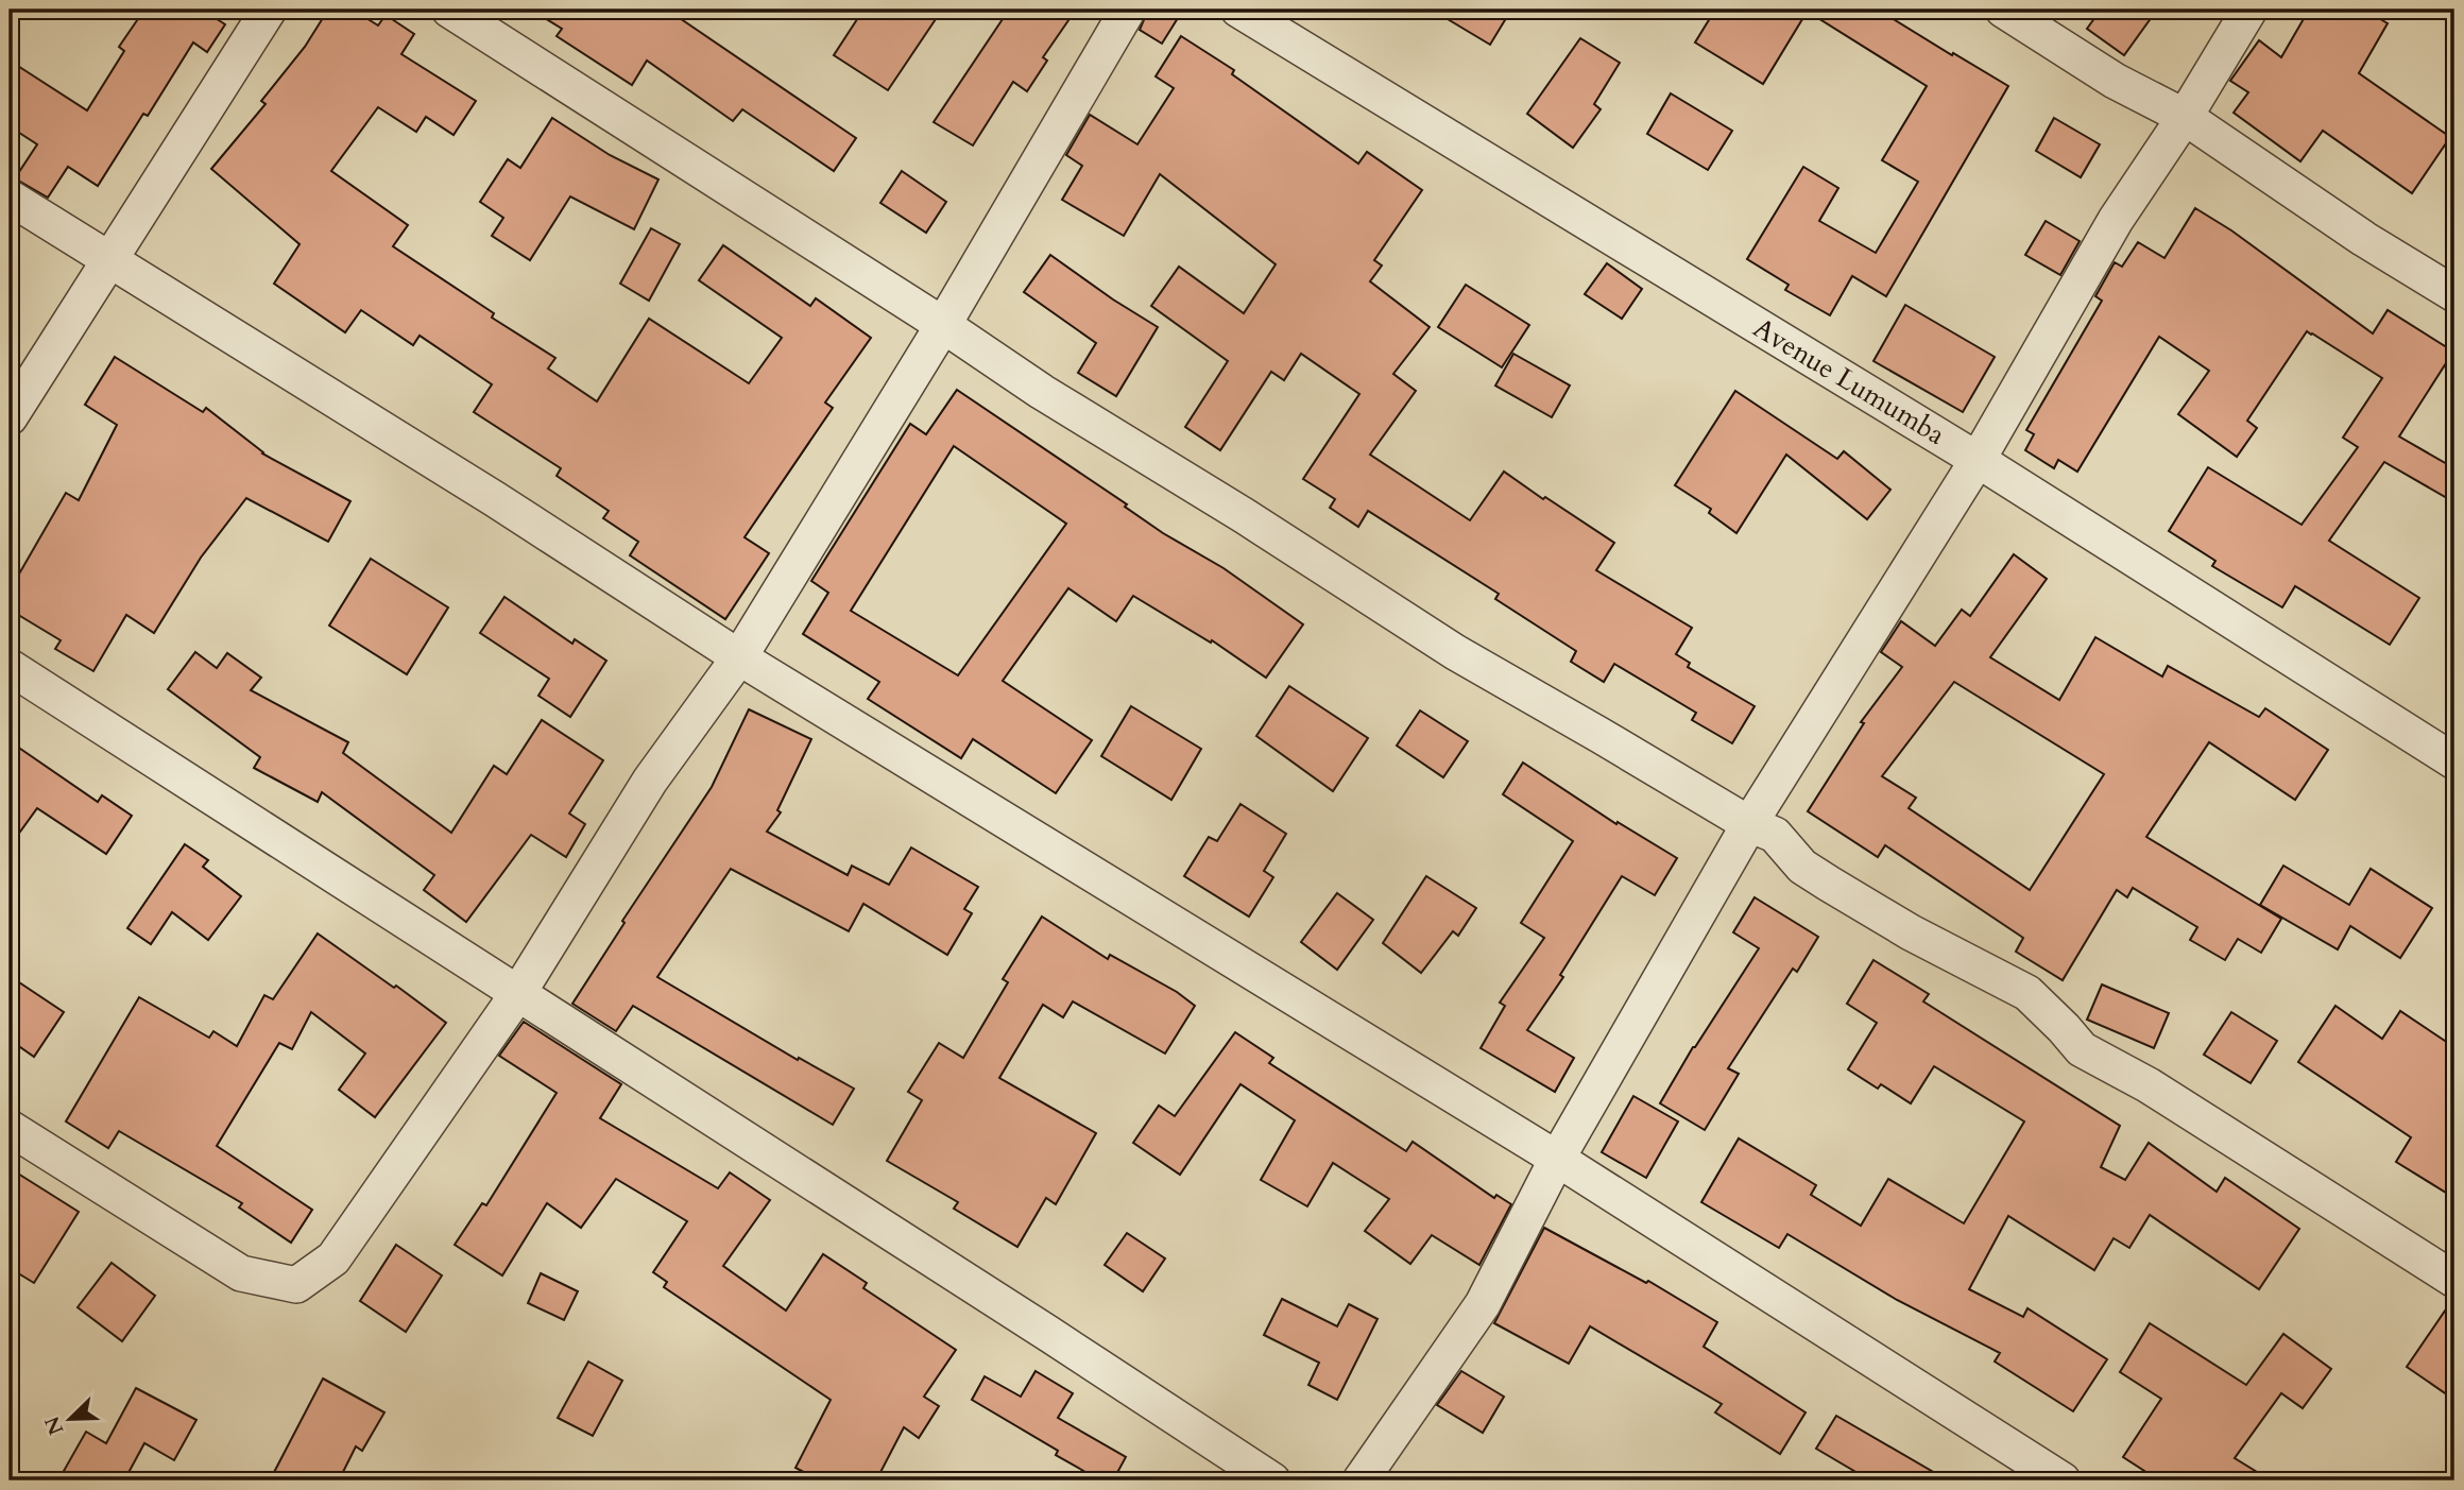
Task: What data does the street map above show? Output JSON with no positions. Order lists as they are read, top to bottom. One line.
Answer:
{"streets":{"street":["Avenue Lumumba"]},"north":"bottom left"}
